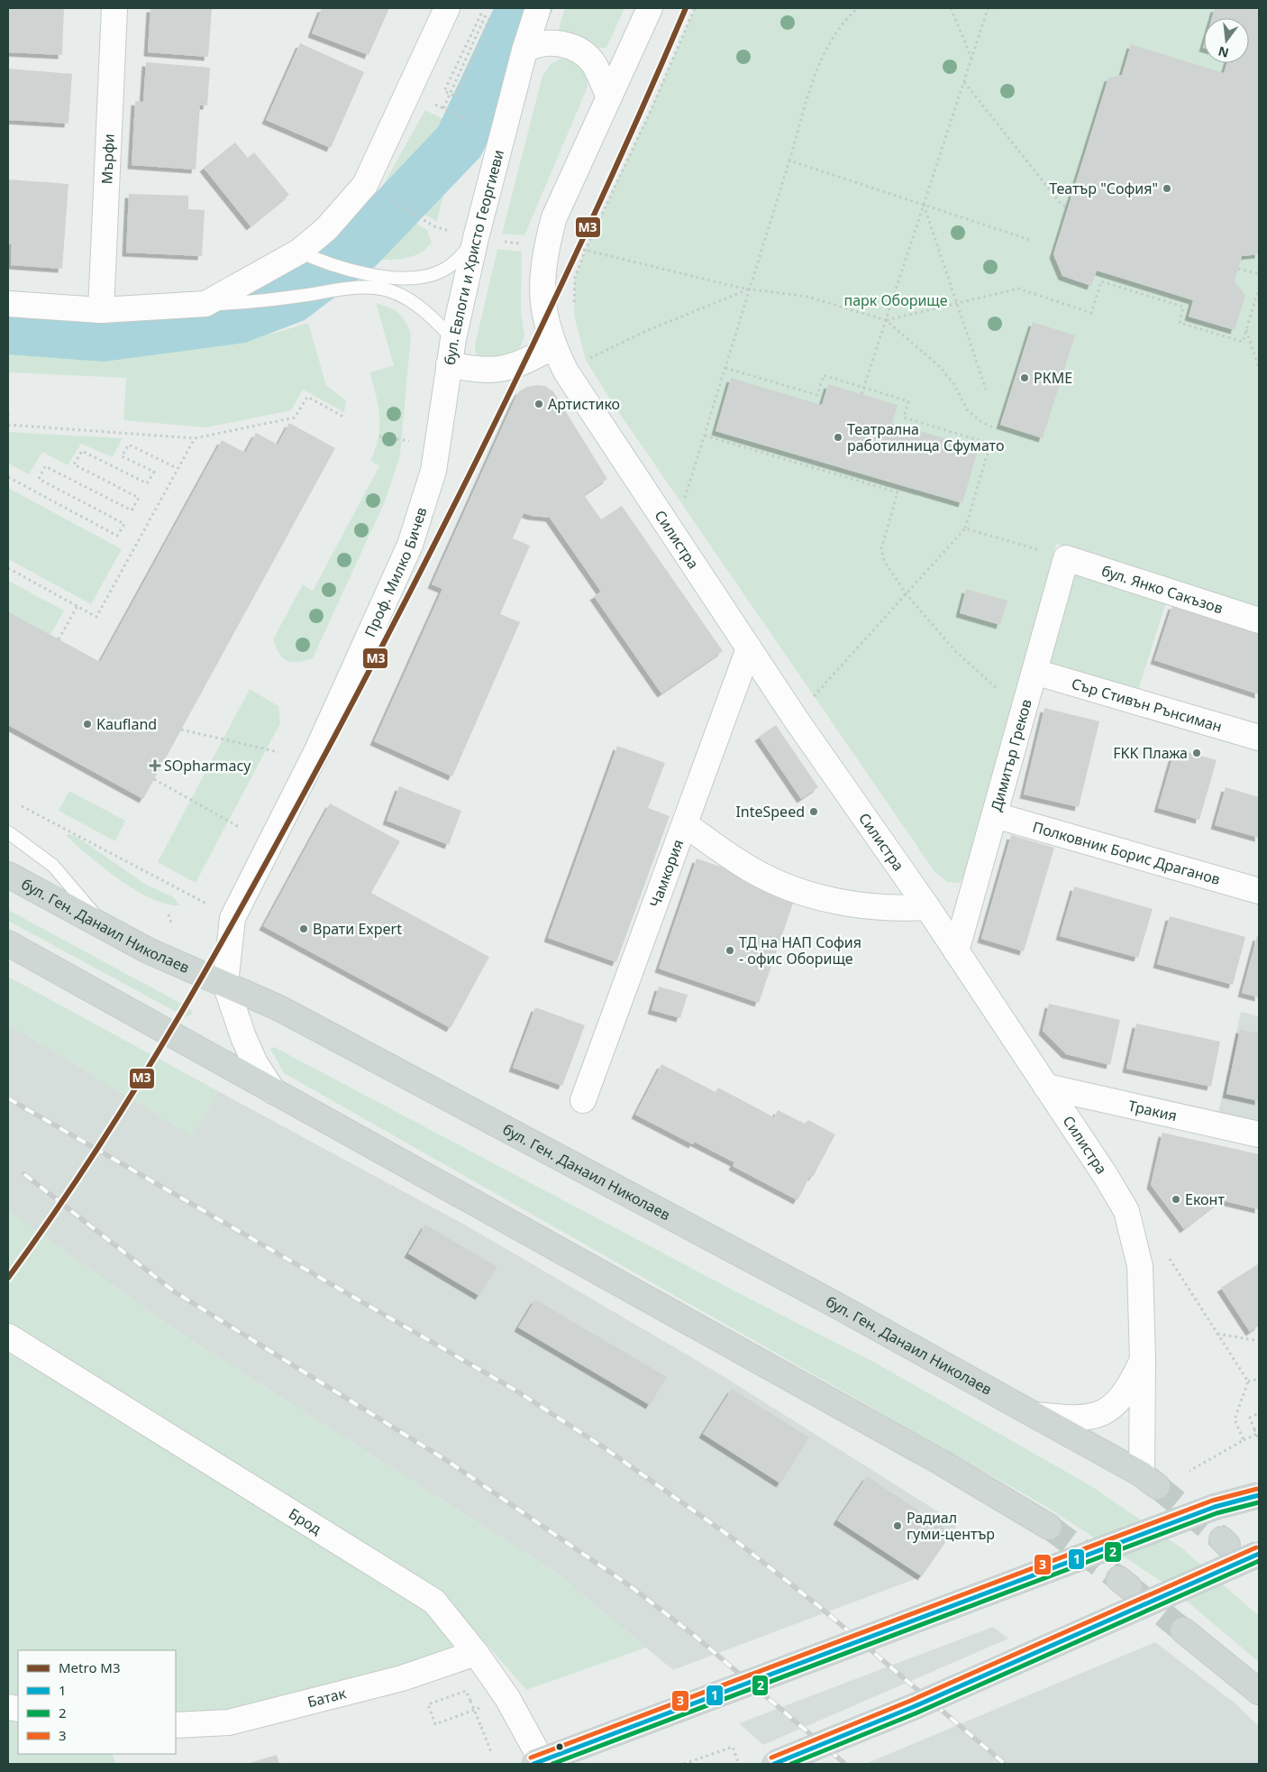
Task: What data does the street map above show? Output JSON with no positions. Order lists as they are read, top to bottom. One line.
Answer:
{"streets":{"main road":["бул. Ген. Данаил Николаев"],"street":["Мърфи","бул. Евлоги и Христо Георгиеви","Силистра","Проф. Милко Бичев","бул. Янко Сакъзов","Сър Стивън Рънсиман","Димитър Греков","Полковник Борис Драганов","Чамкория","Тракия","Брод","Батак"]},"crossings":[["бул. Евлоги и Христо Георгиеви","Силистра"],["бул. Евлоги и Христо Георгиеви","Проф. Милко Бичев"],["Силистра","Димитър Греков"],["Силистра","Чамкория"],["Силистра","бул. Ген. Данаил Николаев"],["Силистра","Тракия"],["Проф. Милко Бичев","бул. Ген. Данаил Николаев"],["бул. Янко Сакъзов","Димитър Греков"],["Сър Стивън Рънсиман","Димитър Греков"],["Димитър Греков","Полковник Борис Драганов"],["Брод","Батак"]],"parks":["парк Оборище"],"places":{"other":["Театър \"София\"","РКМЕ","Артистико","Театрална работилница Сфумато","Kaufland","FKK Плажа","InteSpeed","Врати Expert","ТД на НАП София - офис Оборище","Еконт","Радиал гуми-център"],"health":["SOpharmacy"]},"lines":["metro line M3","transit line 3","transit line 1","transit line 2"],"legend":["Metro M3","1","2","3"],"north":"bottom"}
